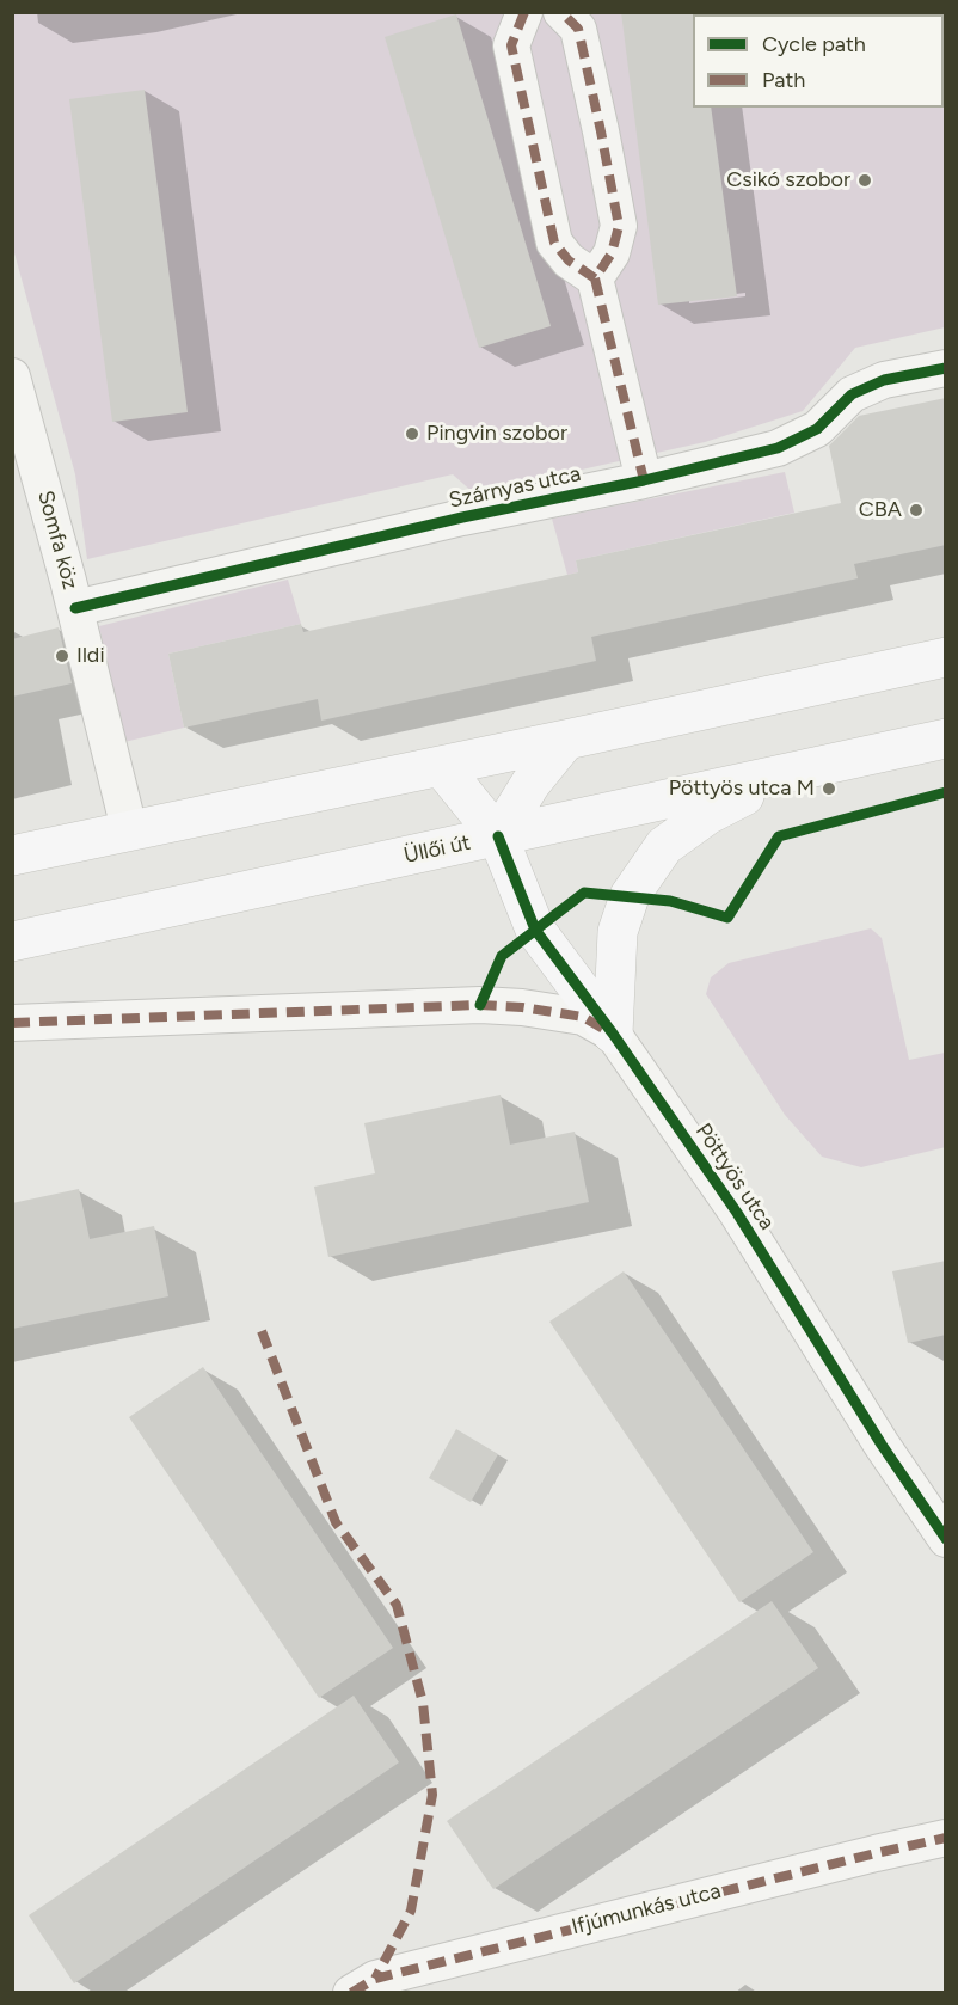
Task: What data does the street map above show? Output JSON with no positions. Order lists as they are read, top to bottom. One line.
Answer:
{"streets":{"main road":["Üllői út","Pöttyös utca"],"street":["Szárnyas utca","Somfa köz","Ifjúmunkás utca"]},"crossings":[["Szárnyas utca","Somfa köz"],["Üllői út","Pöttyös utca"]],"places":["Csikó szobor","Pingvin szobor","CBA","Ildi","Pöttyös utca M"],"legend":["Cycle path","Path"]}
